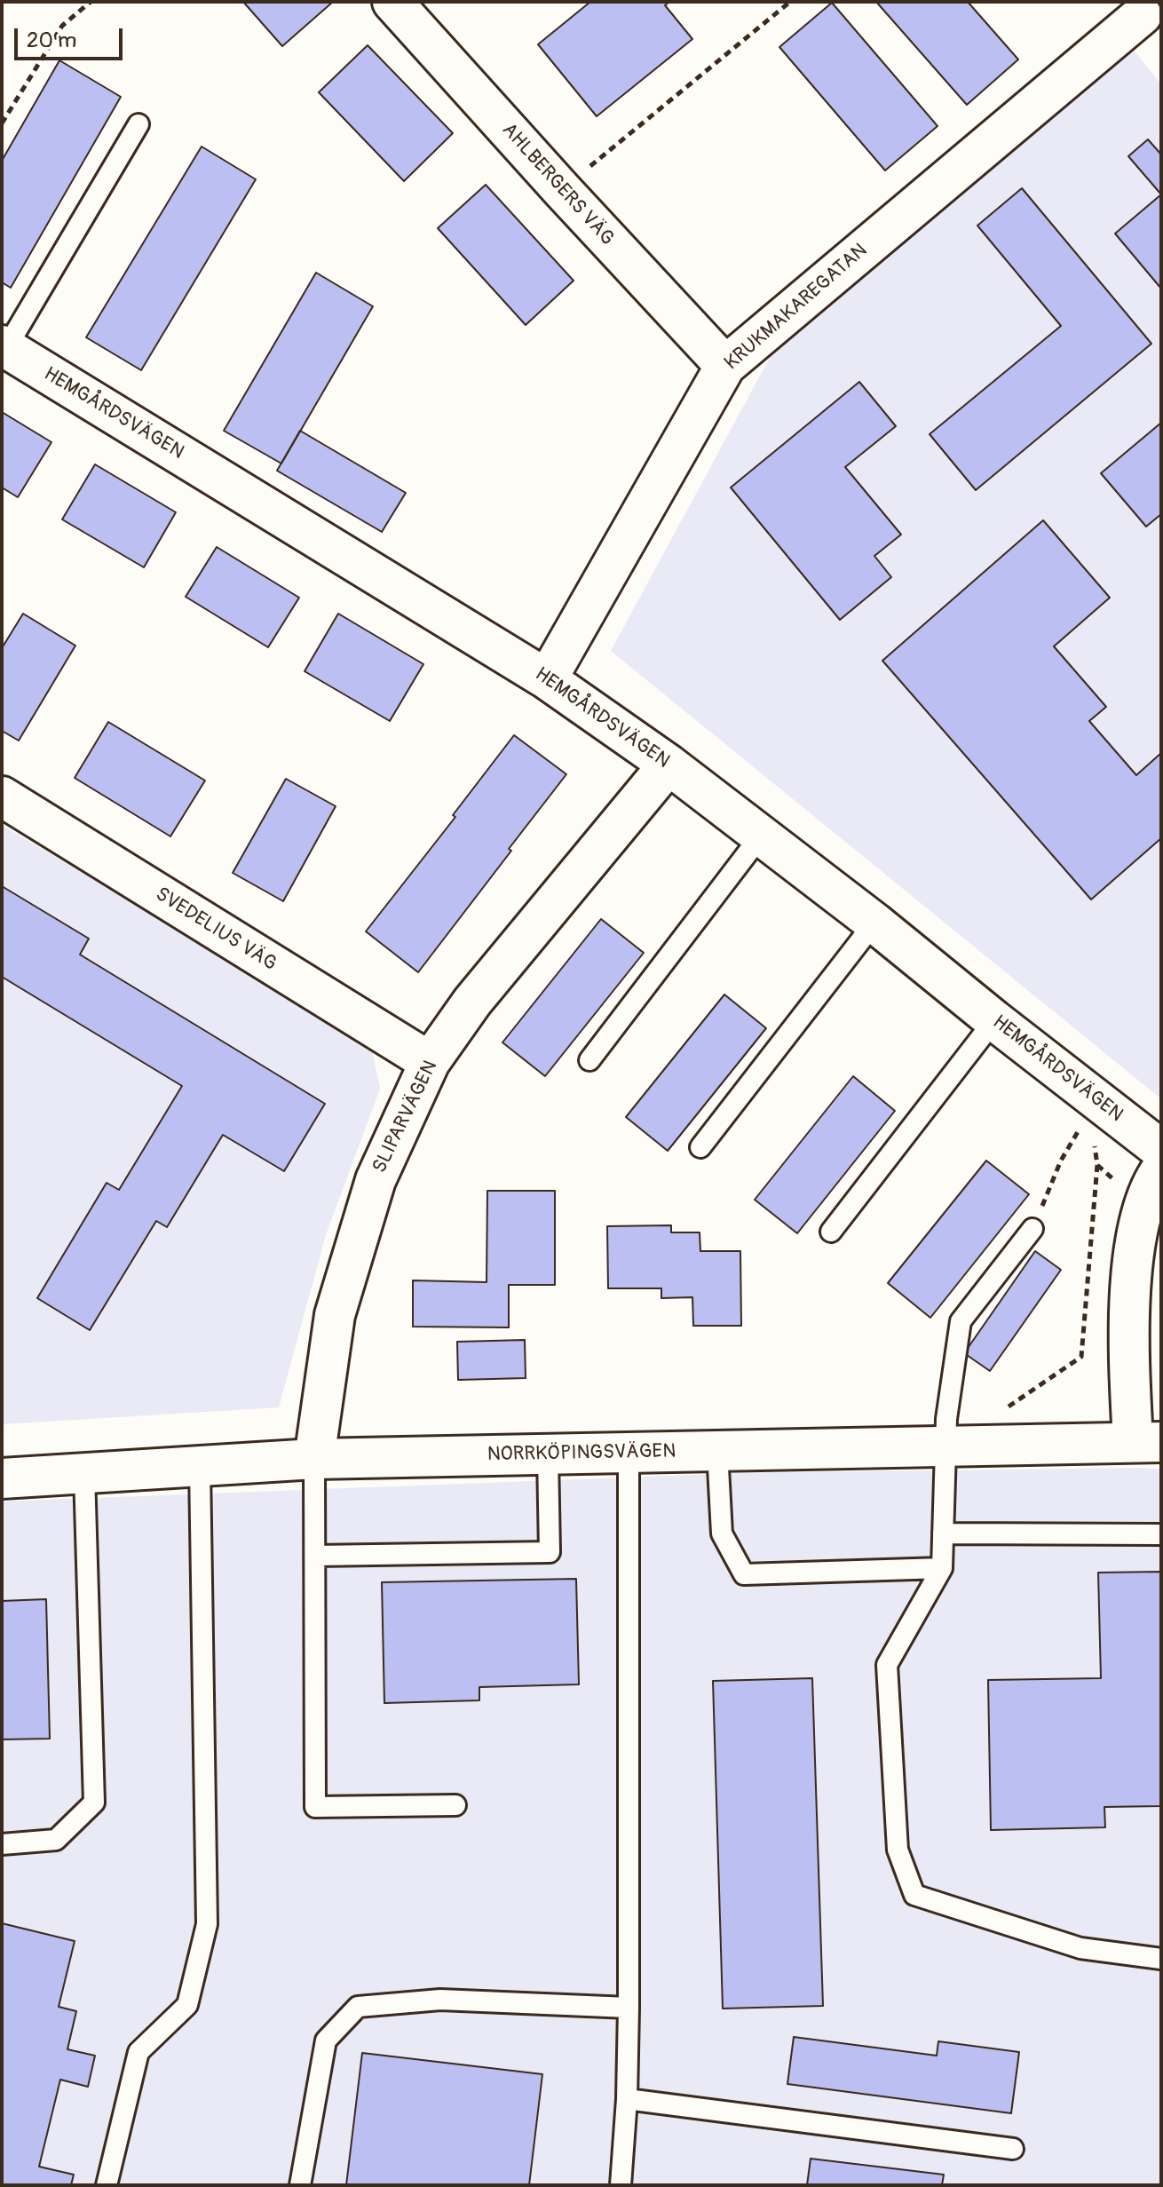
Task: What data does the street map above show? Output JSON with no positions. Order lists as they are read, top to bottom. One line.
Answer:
{"streets":{"street":["AHLBERGERS VÄG","KRUKMAKAREGATAN","HEMGÅRDSVÄGEN","SVEDELIUS VÄG","SLIPARVÄGEN","NORRKÖPINGSVÄGEN"]},"crossings":[["AHLBERGERS VÄG","KRUKMAKAREGATAN"],["KRUKMAKAREGATAN","HEMGÅRDSVÄGEN"],["HEMGÅRDSVÄGEN","SLIPARVÄGEN"],["SVEDELIUS VÄG","SLIPARVÄGEN"],["SLIPARVÄGEN","NORRKÖPINGSVÄGEN"]],"scale_bar":"20 m"}
